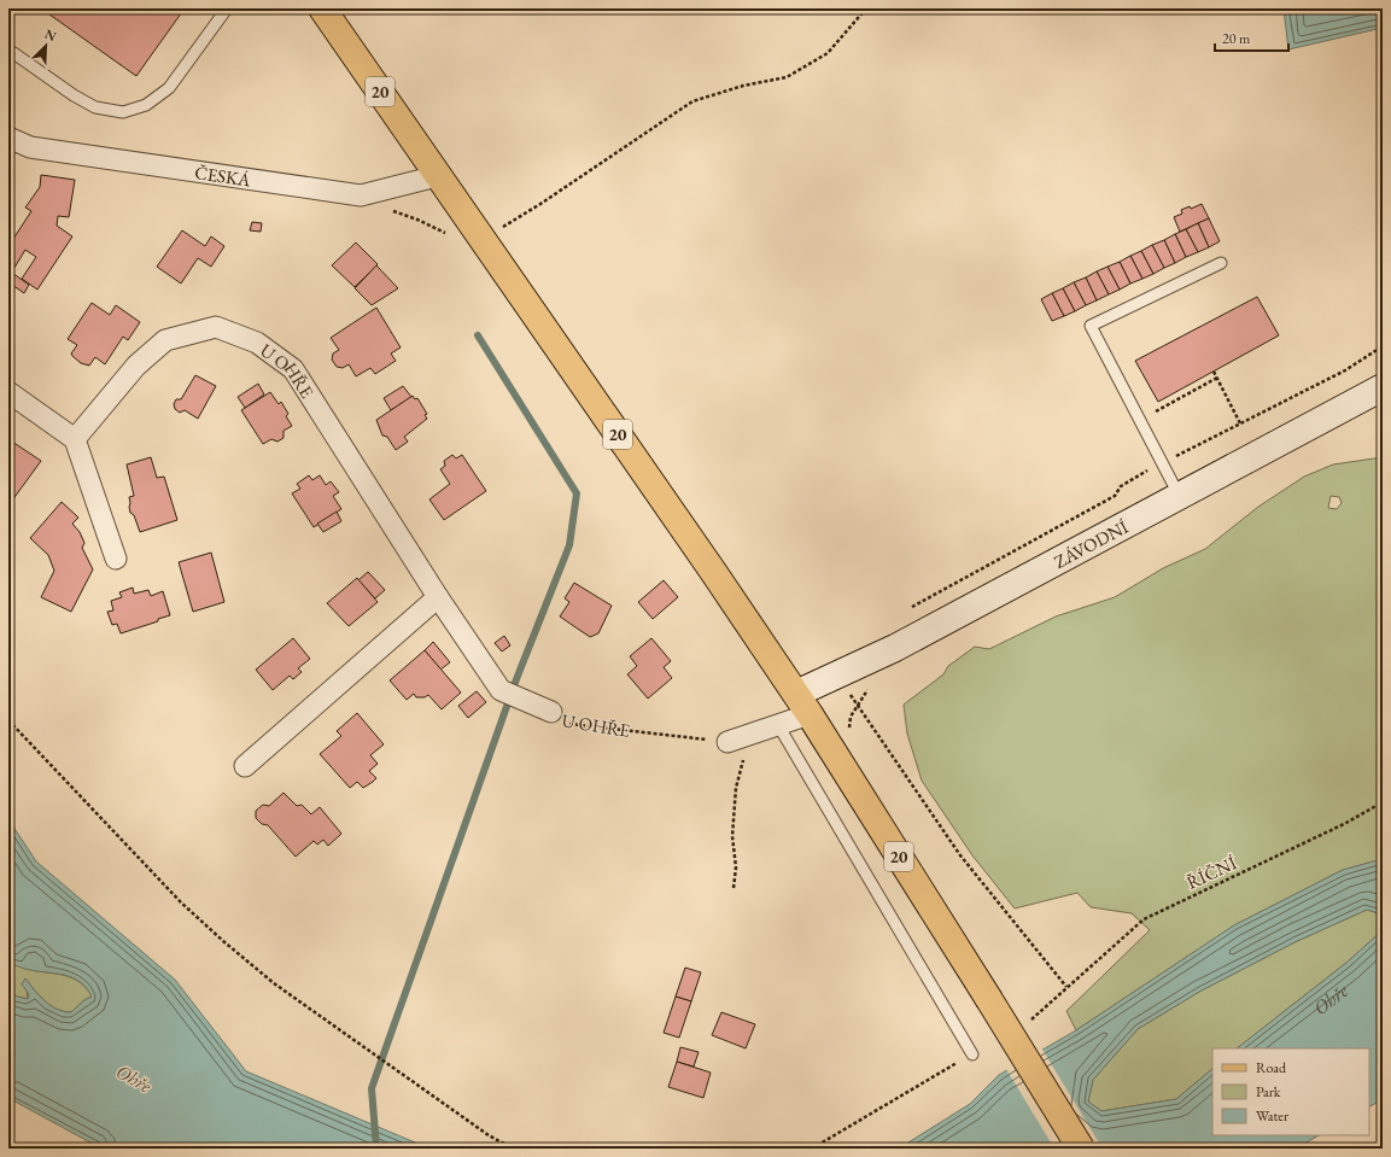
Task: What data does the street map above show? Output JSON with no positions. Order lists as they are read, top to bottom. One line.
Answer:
{"streets":{"main road":["20"],"street":["ČESKÁ","U OHŘE","ZÁVODNÍ"],"path":["ŘÍČNÍ"]},"crossings":[["20","ČESKÁ"],["20","ZÁVODNÍ"]],"water":["Ohře"],"legend":["Road","Park","Water"],"scale_bar":"20 m","north":"top right"}
